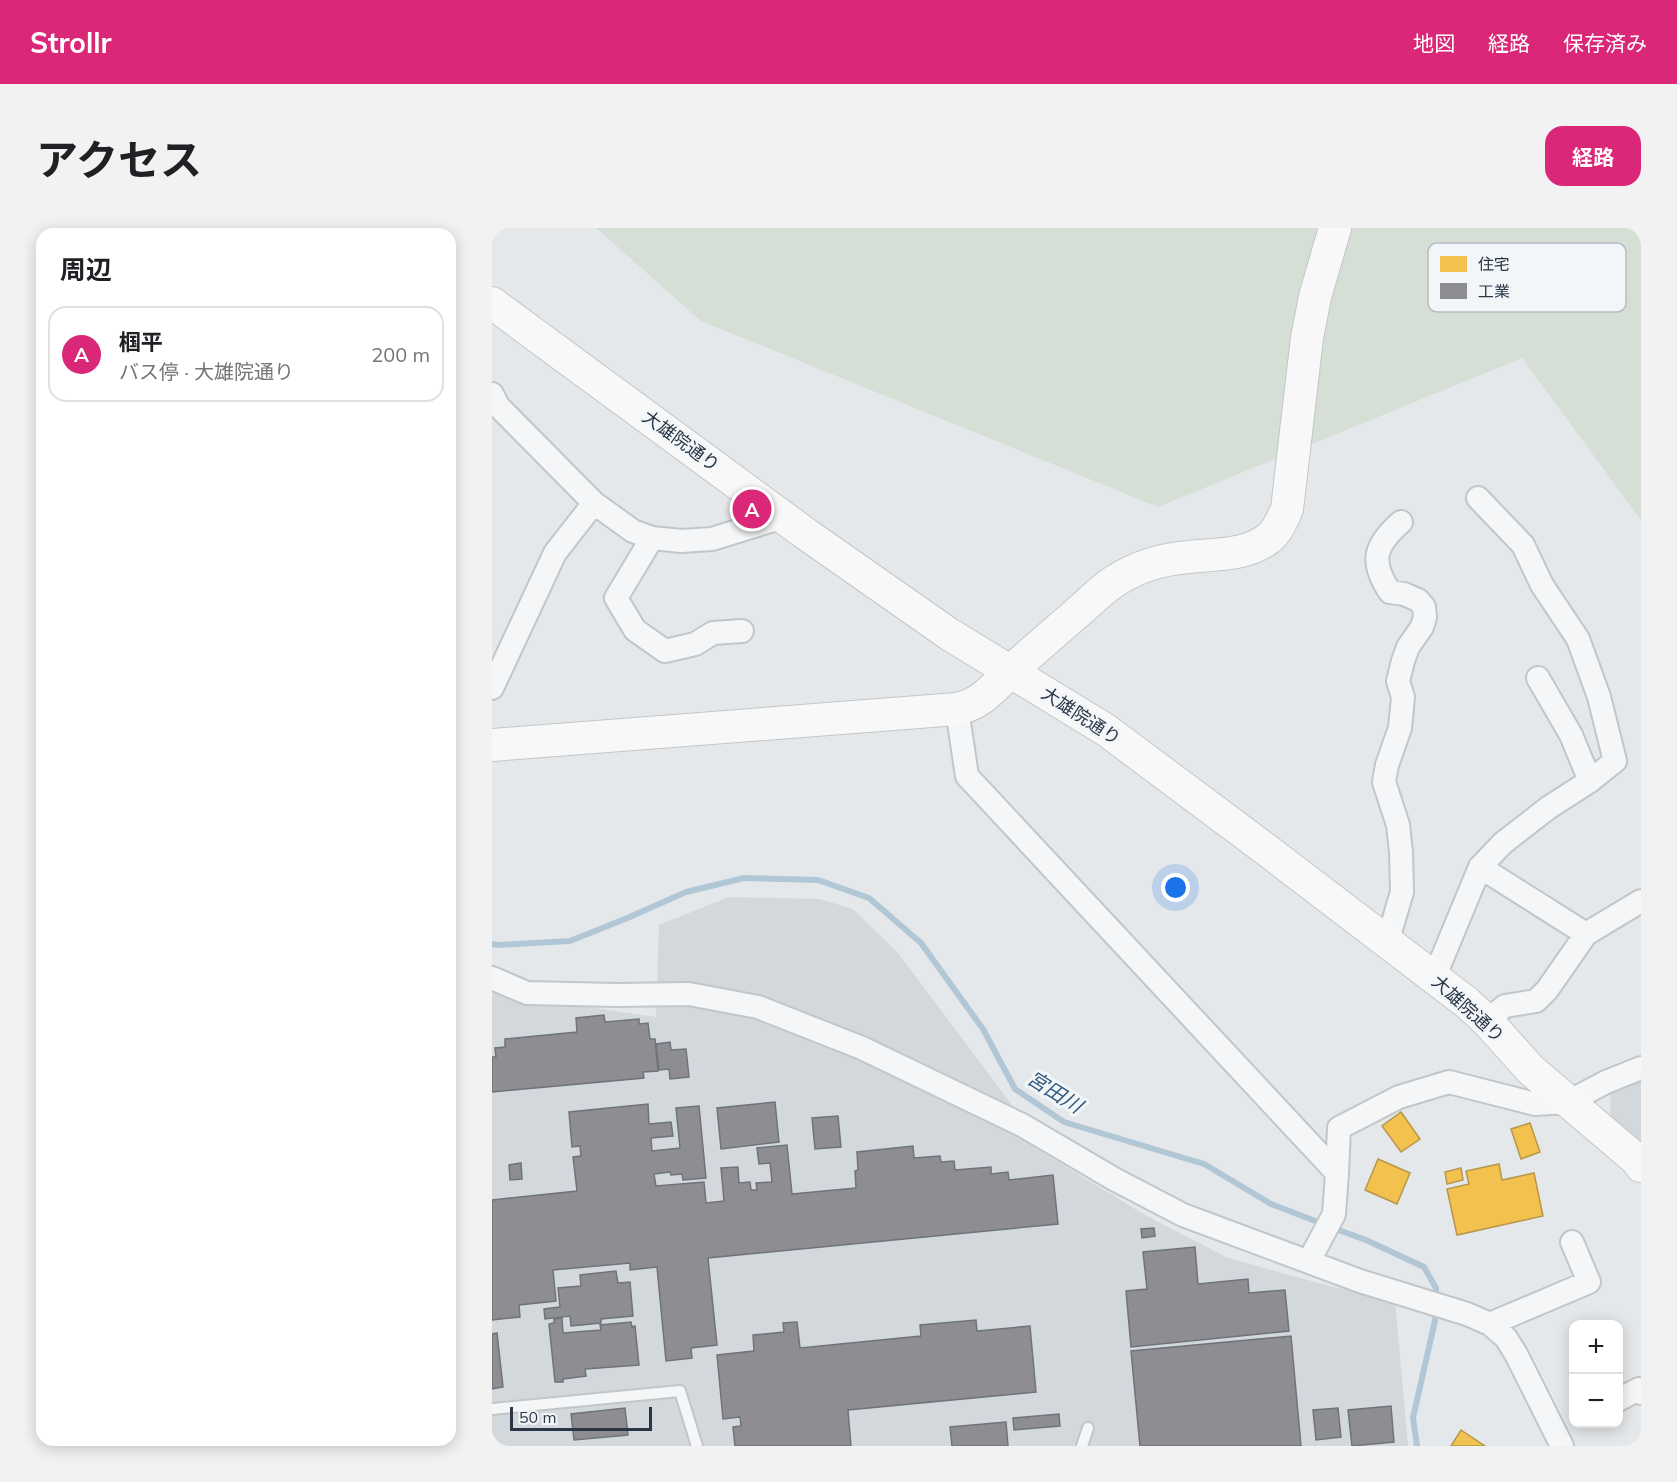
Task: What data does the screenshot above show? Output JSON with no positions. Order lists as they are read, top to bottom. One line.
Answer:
{"streets":{"street":["大雄院通り"]},"water":["宮田川"],"legend":["住宅","工業"],"scale_bar":"50 m","page":{"header":"Strollr","nav":["地図","経路","保存済み"],"title":"アクセス","buttons":"経路","heading":"周辺","list":[{"mark":"A","name":"椢平","note":"バス停 · 大雄院通り","value":"200 m"}],"pins":"A","map_buttons":["+","−"],"scale":"50 m"}}
